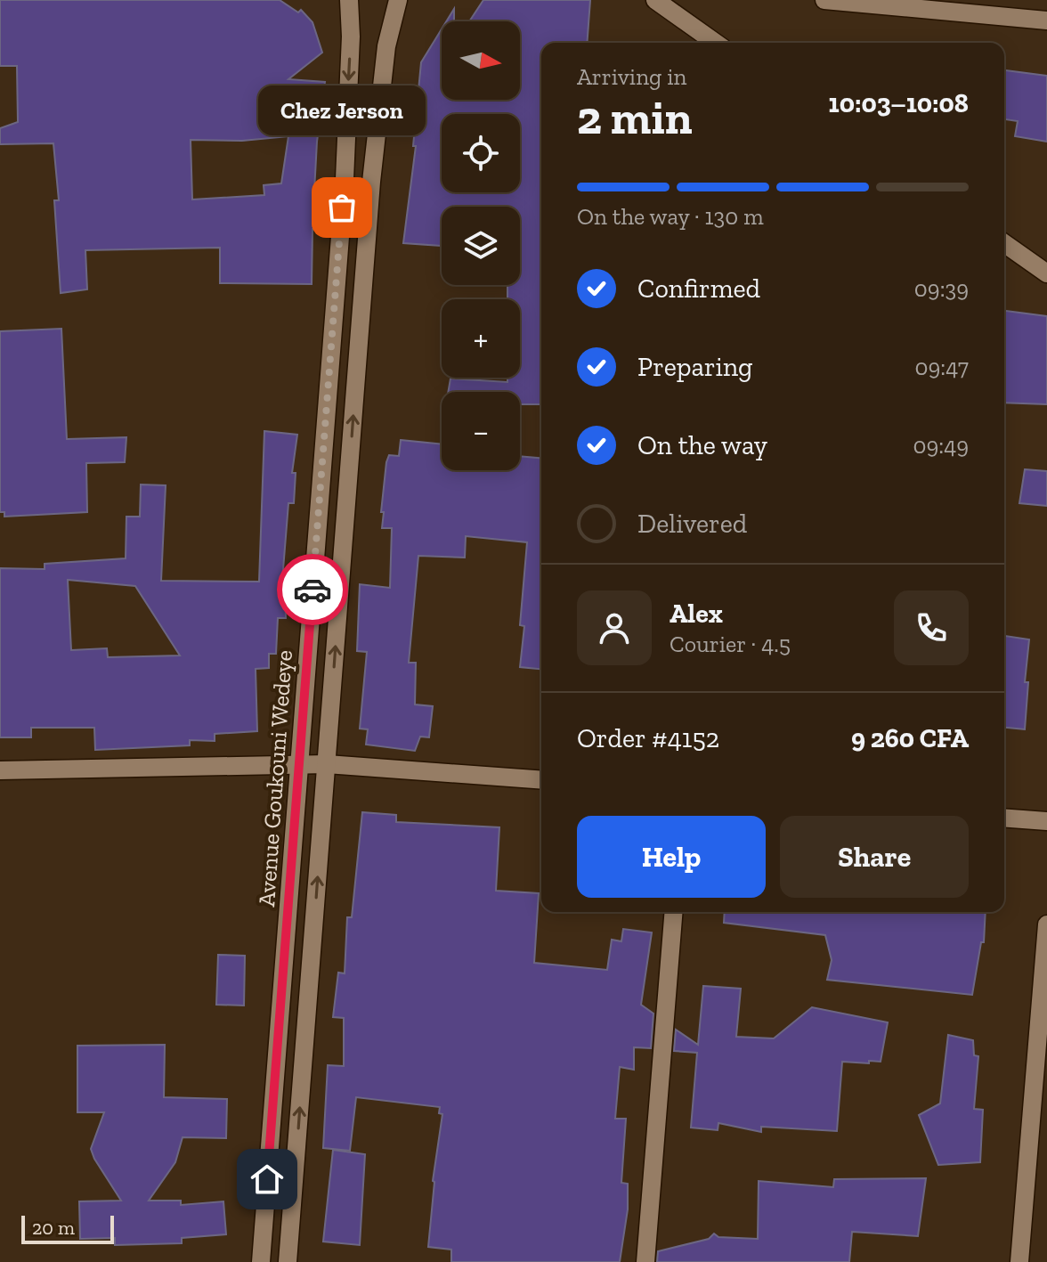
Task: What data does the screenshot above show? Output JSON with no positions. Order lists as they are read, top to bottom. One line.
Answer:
{"streets":{"street":["Avenue Goukouni Wedeye"]},"places":["Chez Jerson"],"scale_bar":"20 m","north":"right","page":{"map_buttons":["+","−"],"heading":["2 min","Arriving in","10:03–10:08"],"panel":["Alex","Courier · 4.5","Order #4152","9 260 CFA"],"bubble":"Chez Jerson","bar":"On the way · 130 m","list":[["Confirmed","09:39"],["Preparing","09:47"],["On the way","09:49"],"Delivered"],"buttons":["Help","Share"],"scale":"20 m"}}
